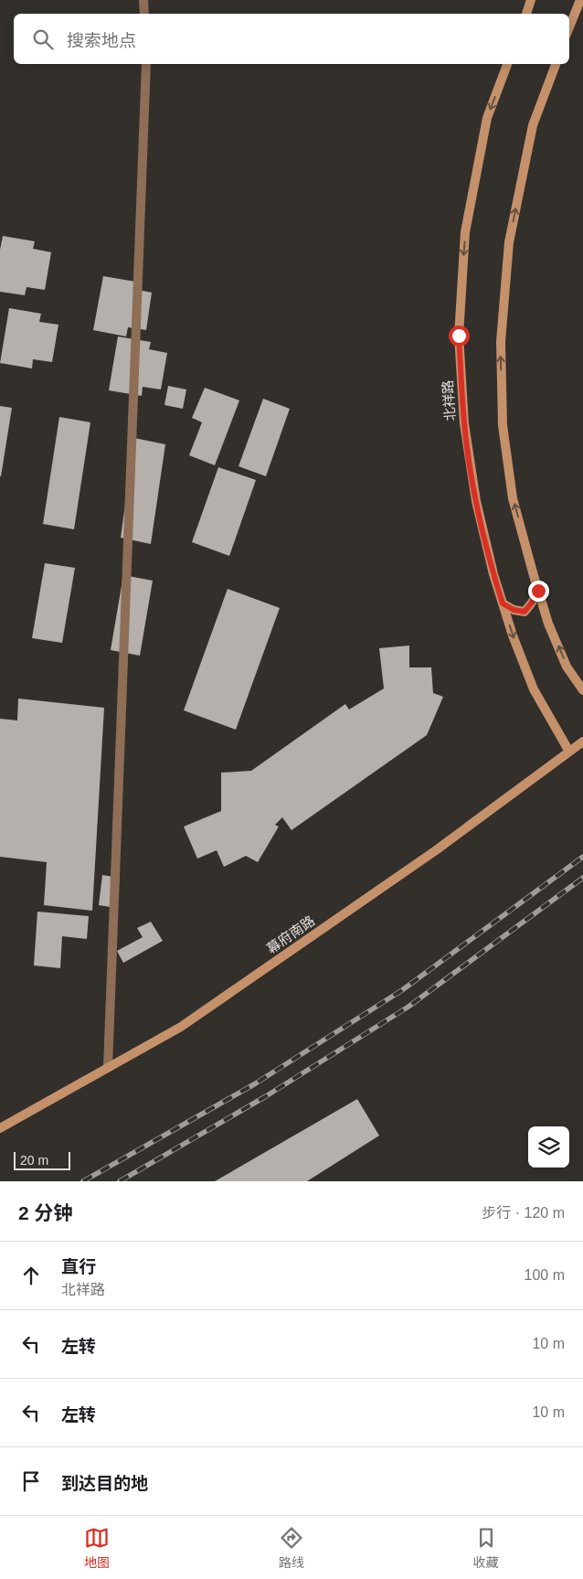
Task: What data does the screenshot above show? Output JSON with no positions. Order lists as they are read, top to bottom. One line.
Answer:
{"streets":{"street":["北祥路","幕府南路"]},"crossings":[["北祥路","幕府南路"]],"scale_bar":"20 m","page":{"search":"搜索地点","scale":"20 m","heading":["2 分钟","步行 · 120 m"],"list":[["直行","北祥路","100 m"],["左转","10 m"],["左转","10 m"],"到达目的地"],"nav":["地图","路线","收藏"]}}
